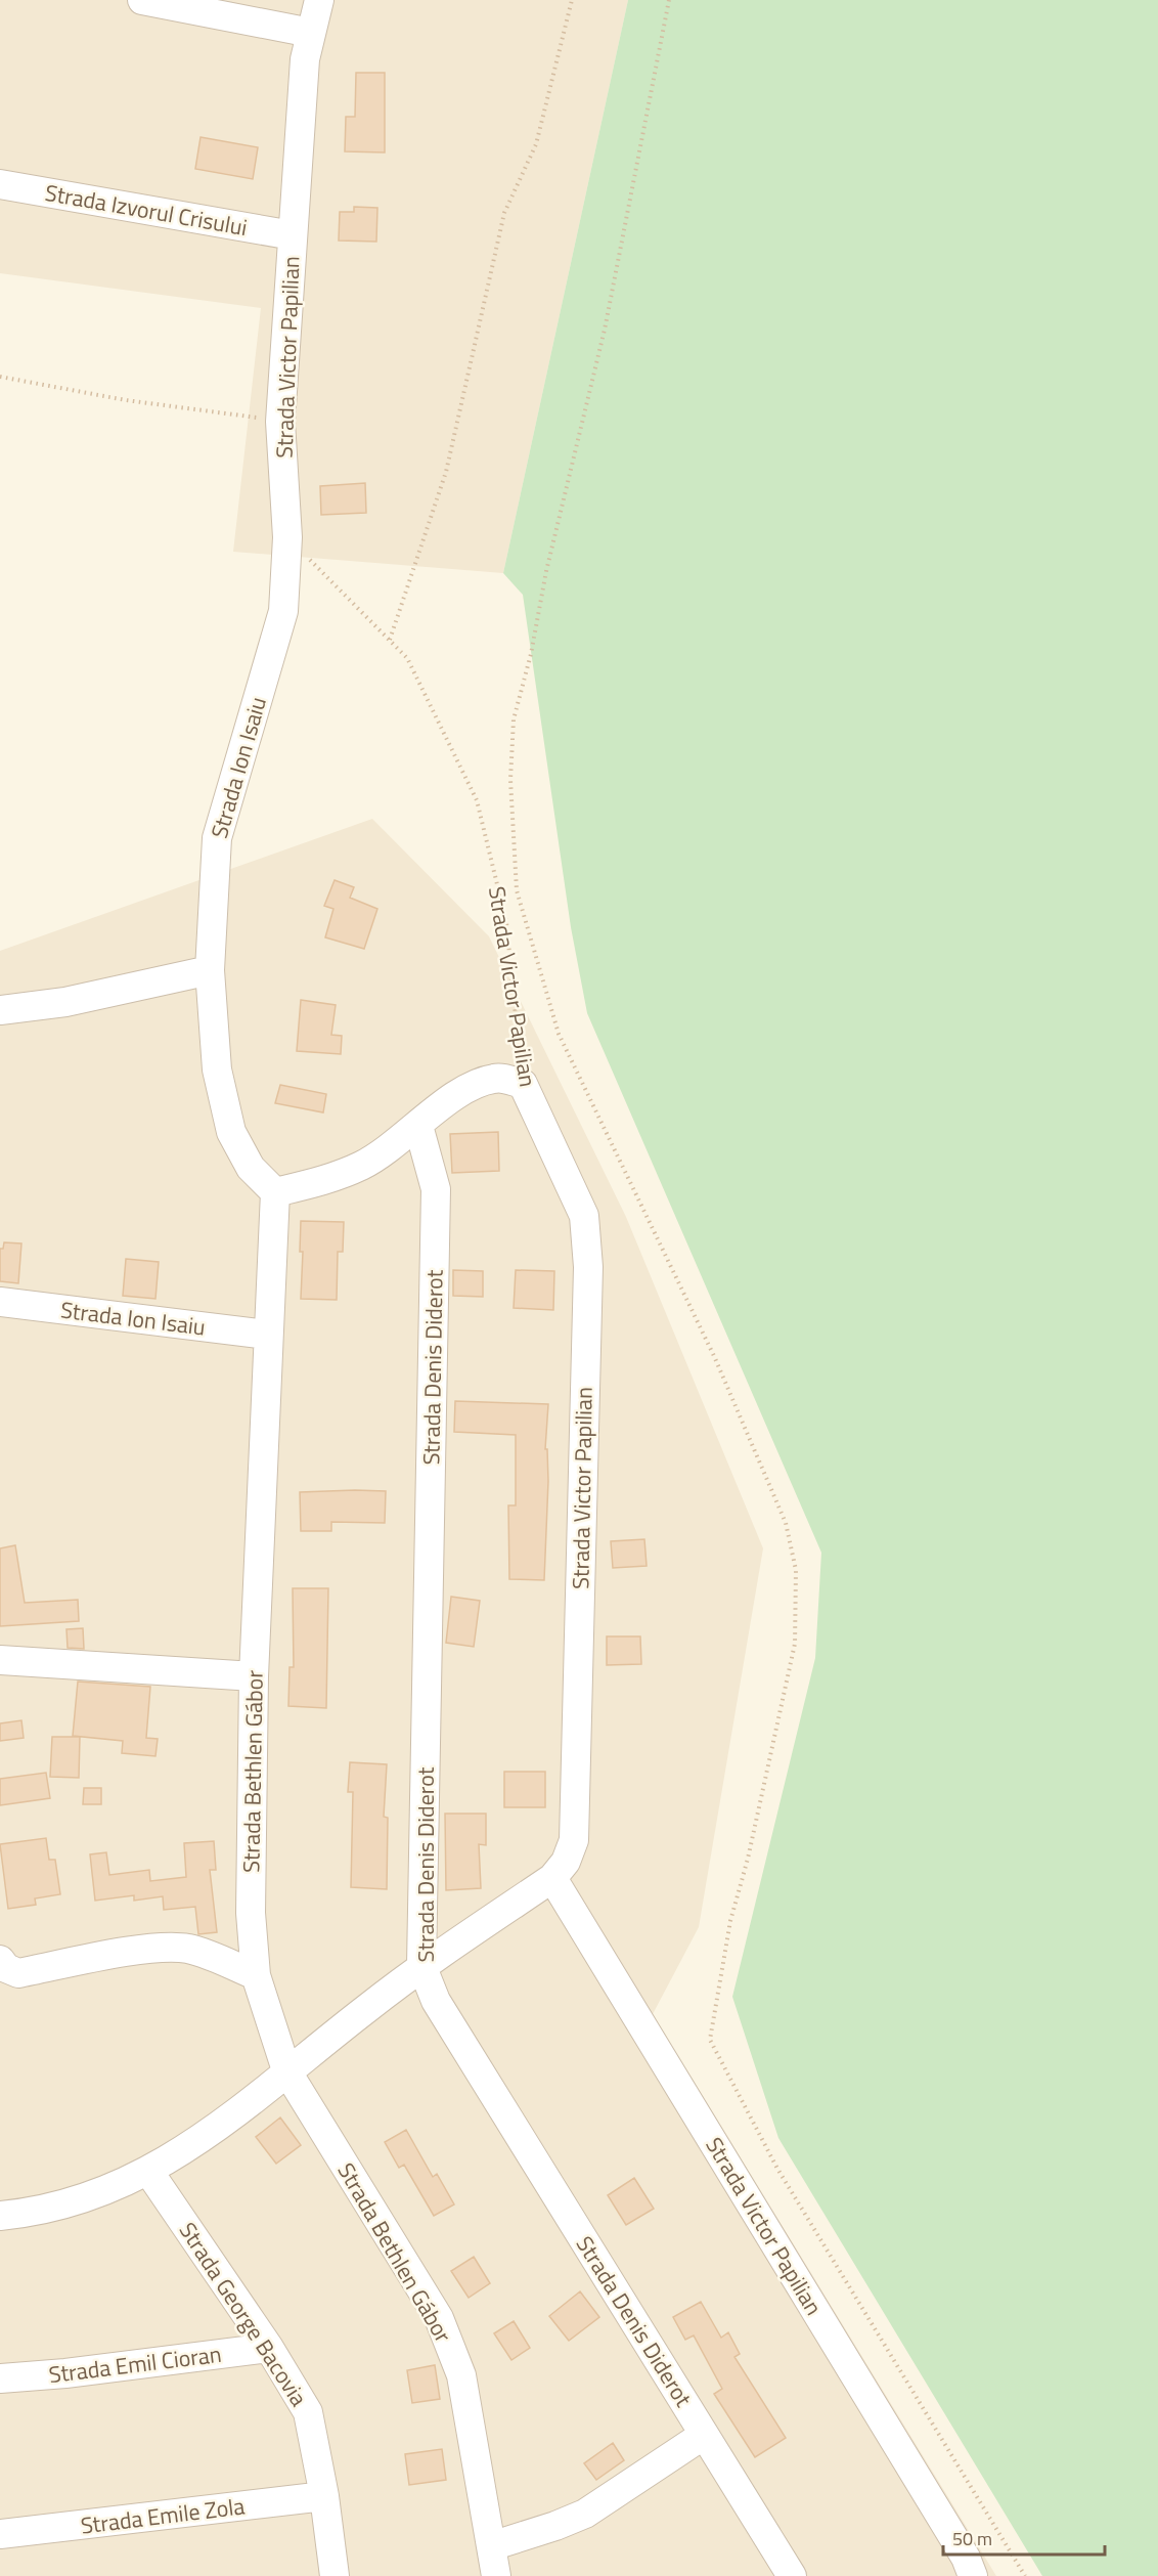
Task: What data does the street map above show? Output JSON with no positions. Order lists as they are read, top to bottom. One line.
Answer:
{"streets":{"street":["Strada Izvorul Crisului","Strada Victor Papilian","Strada Ion Isaiu","Strada Denis Diderot","Strada Bethlen Gábor","Strada George Bacovia","Strada Emil Cioran","Strada Emile Zola"]},"crossings":[["Strada Izvorul Crisului","Strada Victor Papilian"],["Strada Victor Papilian","Strada Ion Isaiu"],["Strada Victor Papilian","Strada Denis Diderot"],["Strada Victor Papilian","Strada Bethlen Gábor"],["Strada Victor Papilian","Strada George Bacovia"],["Strada Ion Isaiu","Strada Bethlen Gábor"],["Strada George Bacovia","Strada Emil Cioran"],["Strada George Bacovia","Strada Emile Zola"]],"scale_bar":"50 m"}
